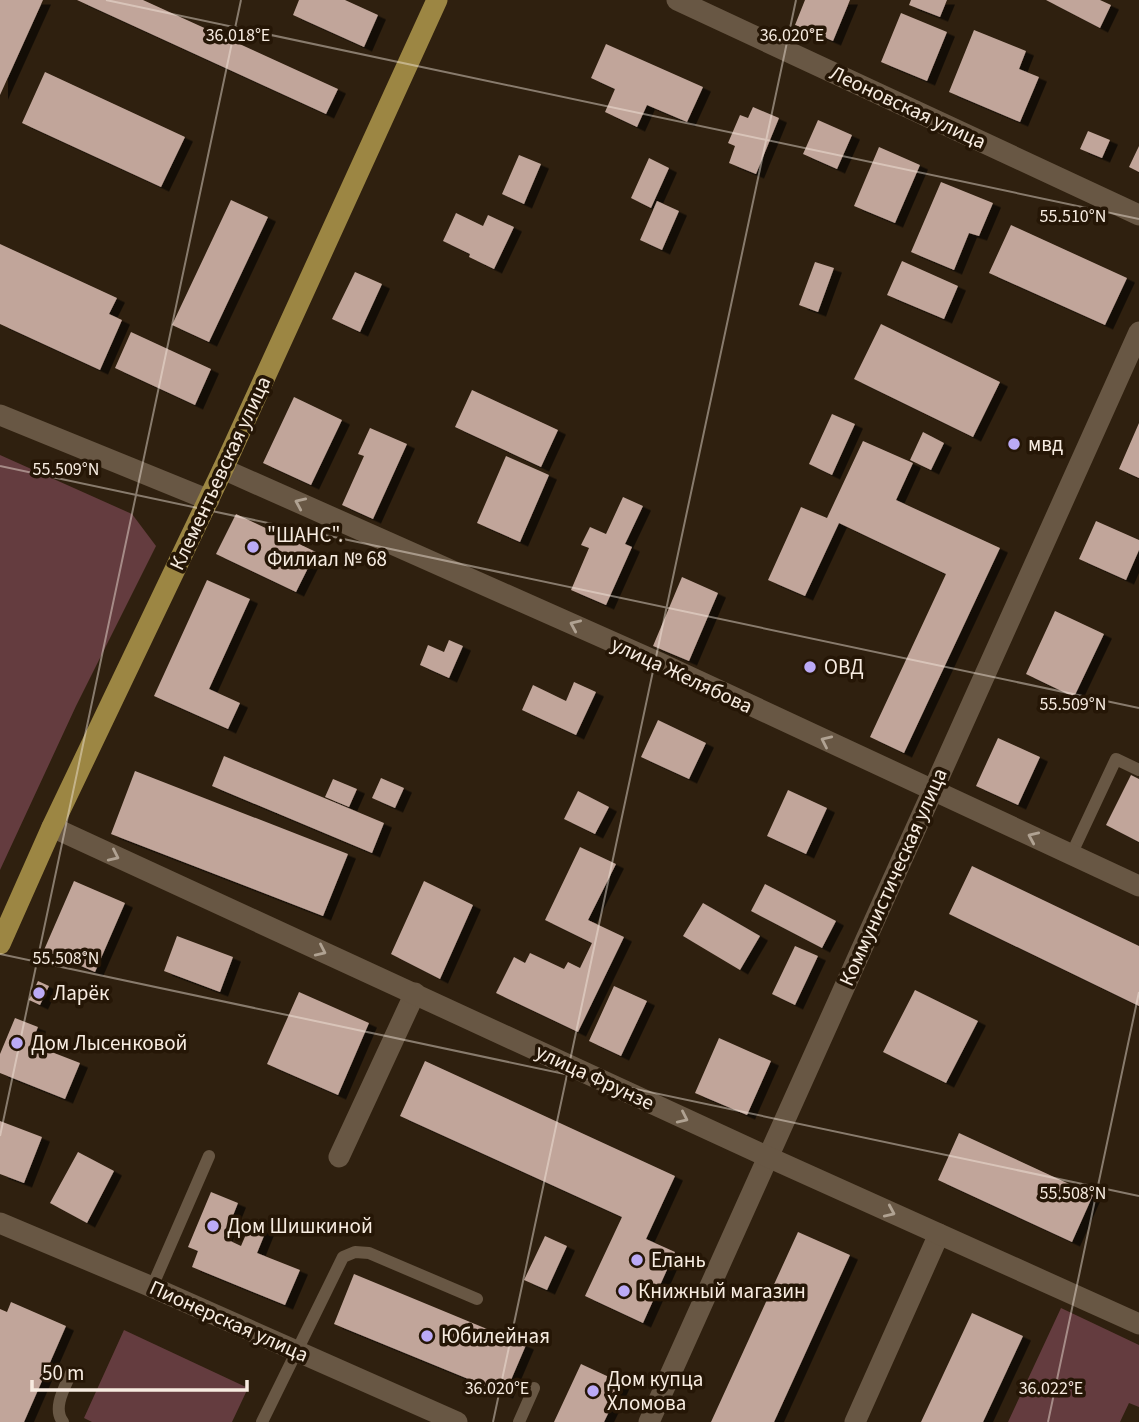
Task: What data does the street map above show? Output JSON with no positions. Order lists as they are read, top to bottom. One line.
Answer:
{"streets":{"main road":["Клементьевская улица"],"street":["Леоновская улица","улица Желябова","Коммунистическая улица","улица Фрунзе","Пионерская улица"]},"crossings":[["Клементьевская улица","улица Желябова"],["Клементьевская улица","улица Фрунзе"],["улица Желябова","Коммунистическая улица"],["Коммунистическая улица","улица Фрунзе"]],"one_way":["улица Желябова","улица Фрунзе"],"places":["мвд","\"ШАНС\". Филиал № 68","ОВД","Ларёк","Дом Лысенковой","Дом Шишкиной","Елань","Книжный магазин","Юбилейная","Дом купца Хломова"],"scale_bar":"50 m","coordinates":["36.018°E","36.020°E","55.510°N","55.509°N","55.508°N","36.022°E"]}
